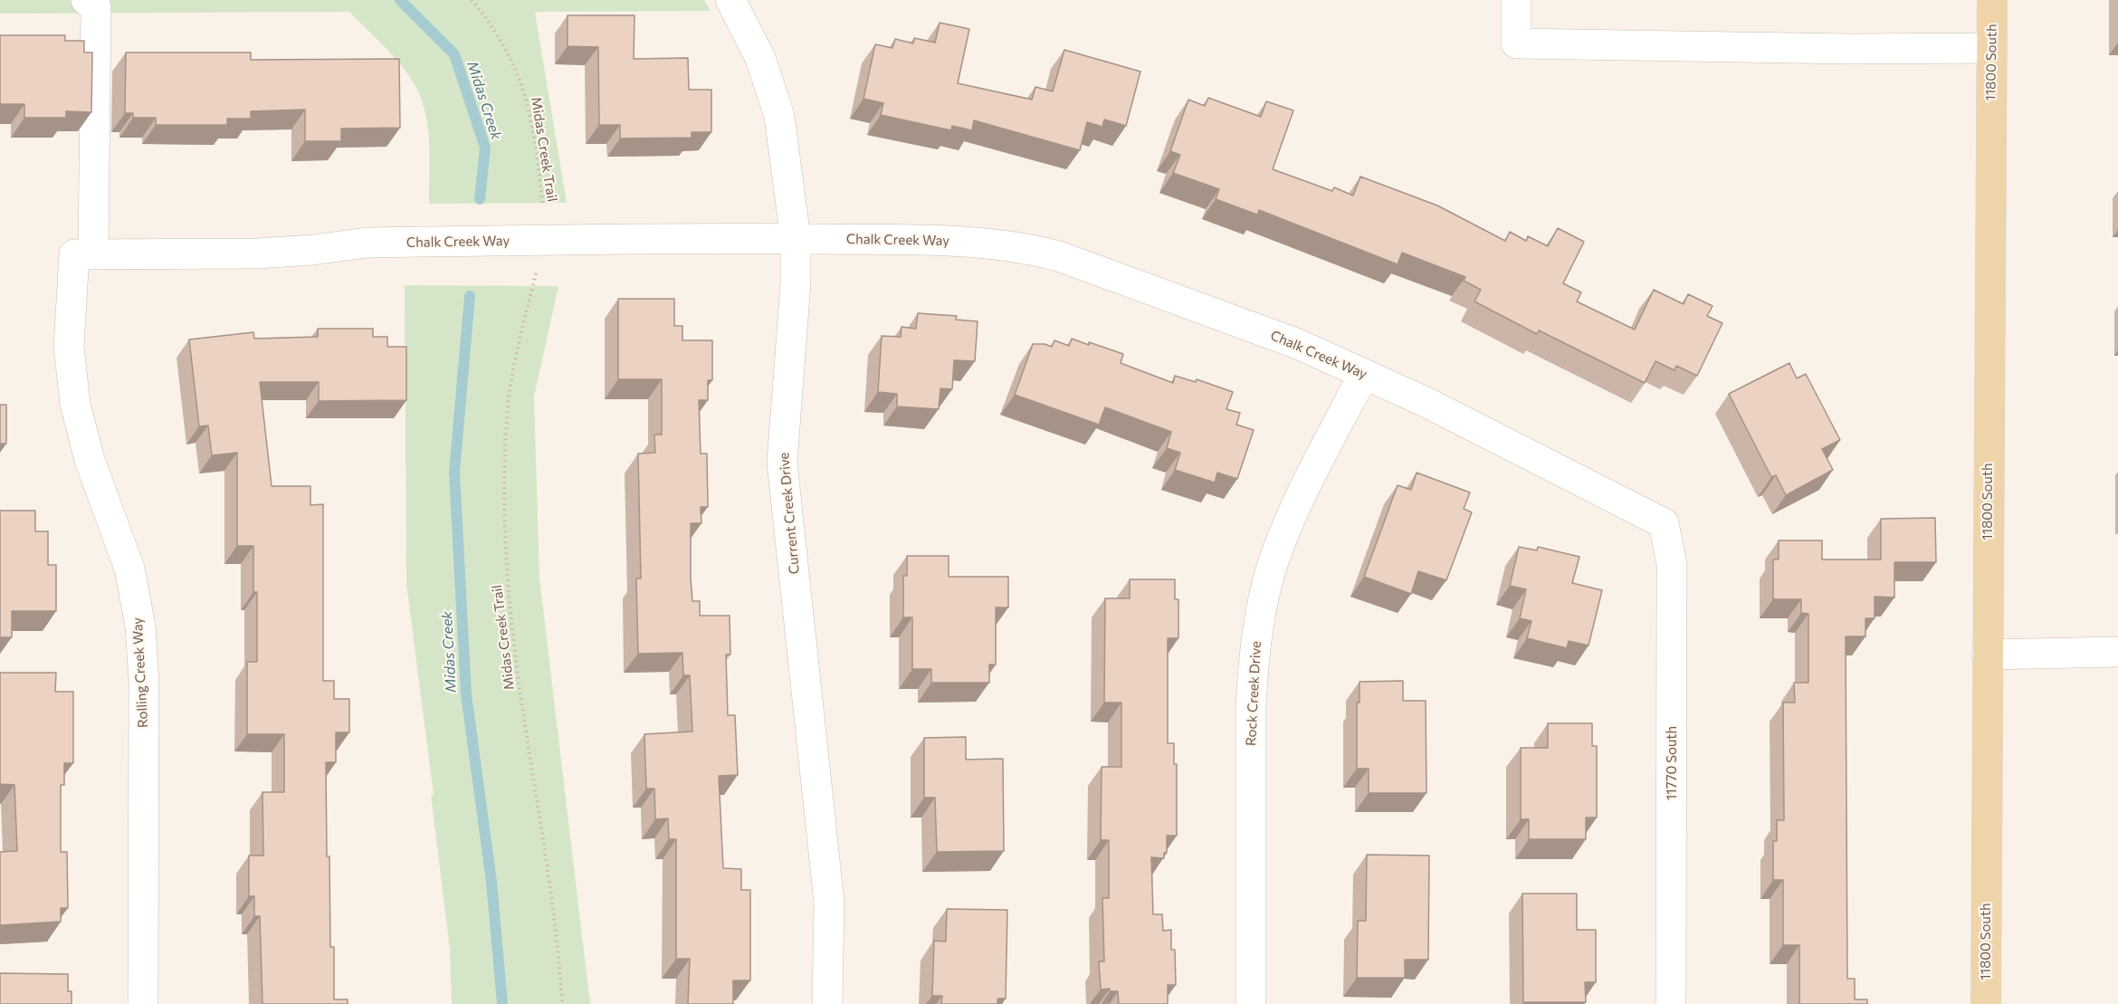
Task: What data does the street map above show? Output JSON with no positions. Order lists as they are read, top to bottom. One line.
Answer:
{"streets":{"main road":["11800 South"],"street":["Chalk Creek Way","Current Creek Drive","Rolling Creek Way","Rock Creek Drive","11770 South"],"path":["Midas Creek Trail"]},"crossings":[["Chalk Creek Way","Current Creek Drive"],["Chalk Creek Way","Rolling Creek Way"],["Chalk Creek Way","Rock Creek Drive"],["Chalk Creek Way","11770 South"]],"water":["Midas Creek"]}
